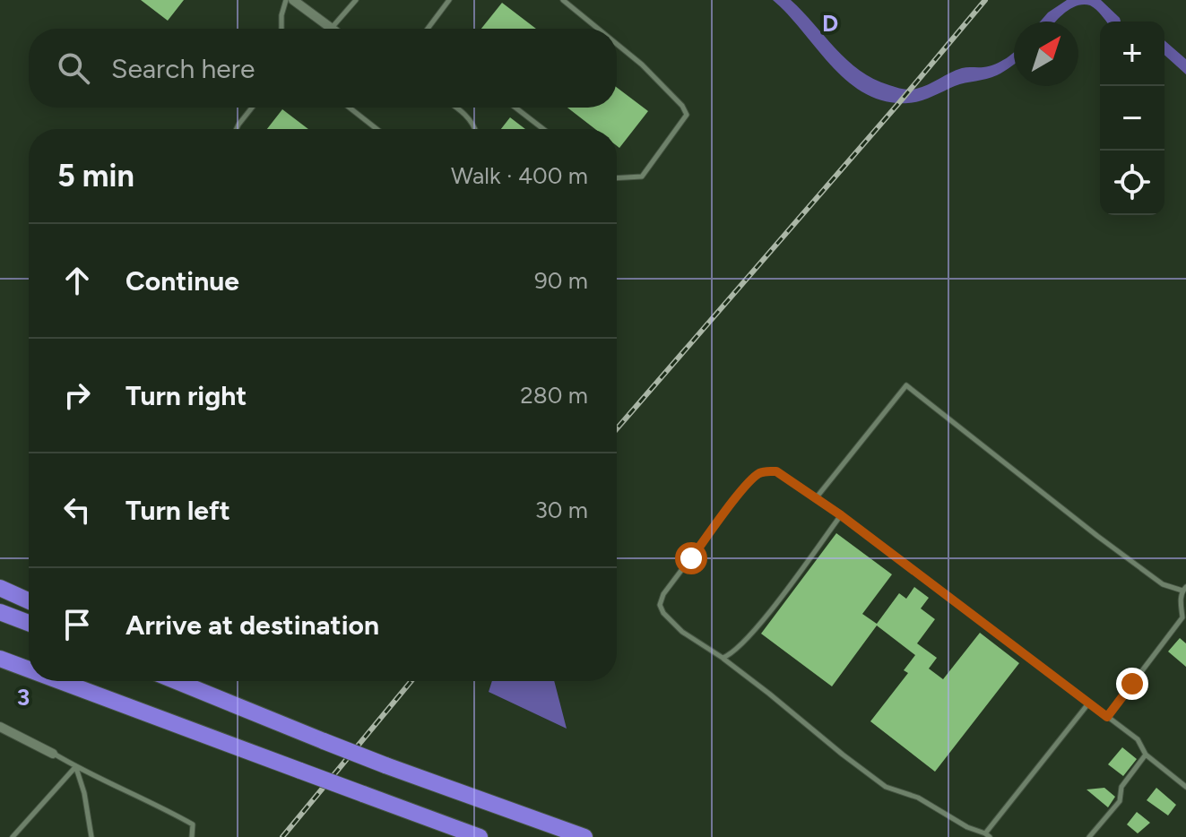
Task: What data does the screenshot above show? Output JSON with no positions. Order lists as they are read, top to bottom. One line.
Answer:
{"north":"top right","page":{"map_buttons":["+","−"],"search":"Search here","heading":["5 min","Walk · 400 m"],"list":[["Continue","90 m"],["Turn right","280 m"],["Turn left","30 m"],"Arrive at destination"]},"grid":{"columns":["D"],"rows":["3"]}}
